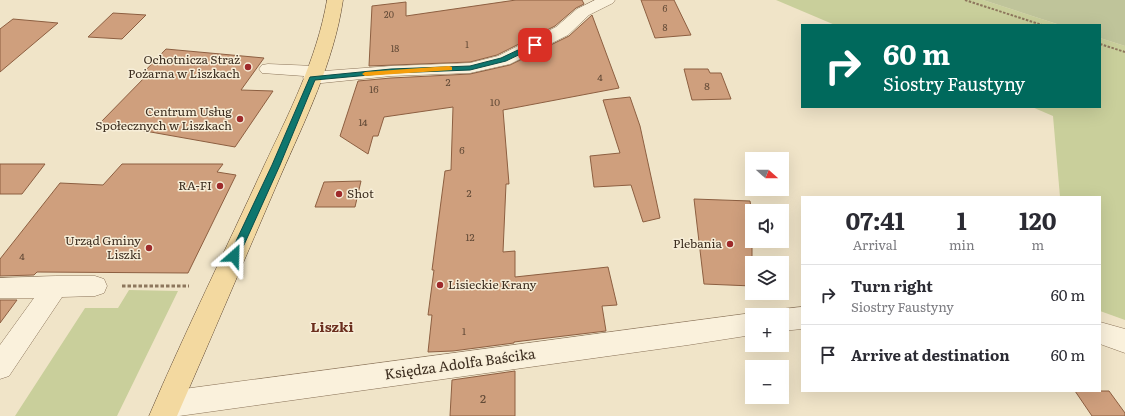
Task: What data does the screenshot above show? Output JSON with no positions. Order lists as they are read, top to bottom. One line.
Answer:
{"streets":{"street":["Księdza Adolfa Baścika"]},"districts":["Liszki"],"places":["Ochotnicza Straż Pożarna w Liszkach","Centrum Usług Społecznych w Liszkach","RA-FI","Shot","Plebania","Urząd Gminy Liszki","Lisieckie Krany"],"house_numbers":["6","20","8","1","18","4","2","8","16","10","14","6","2","12","4","1","2"],"north":"right","page":{"turn":["60 m","Siostry Faustyny"],"map_buttons":["+","−"],"eta":["07:41","Arrival","1","min","120","m"],"list":[{"name":"Turn right","note":"Siostry Faustyny","value":"60 m"},{"name":"Arrive at destination","value":"60 m"}]}}
